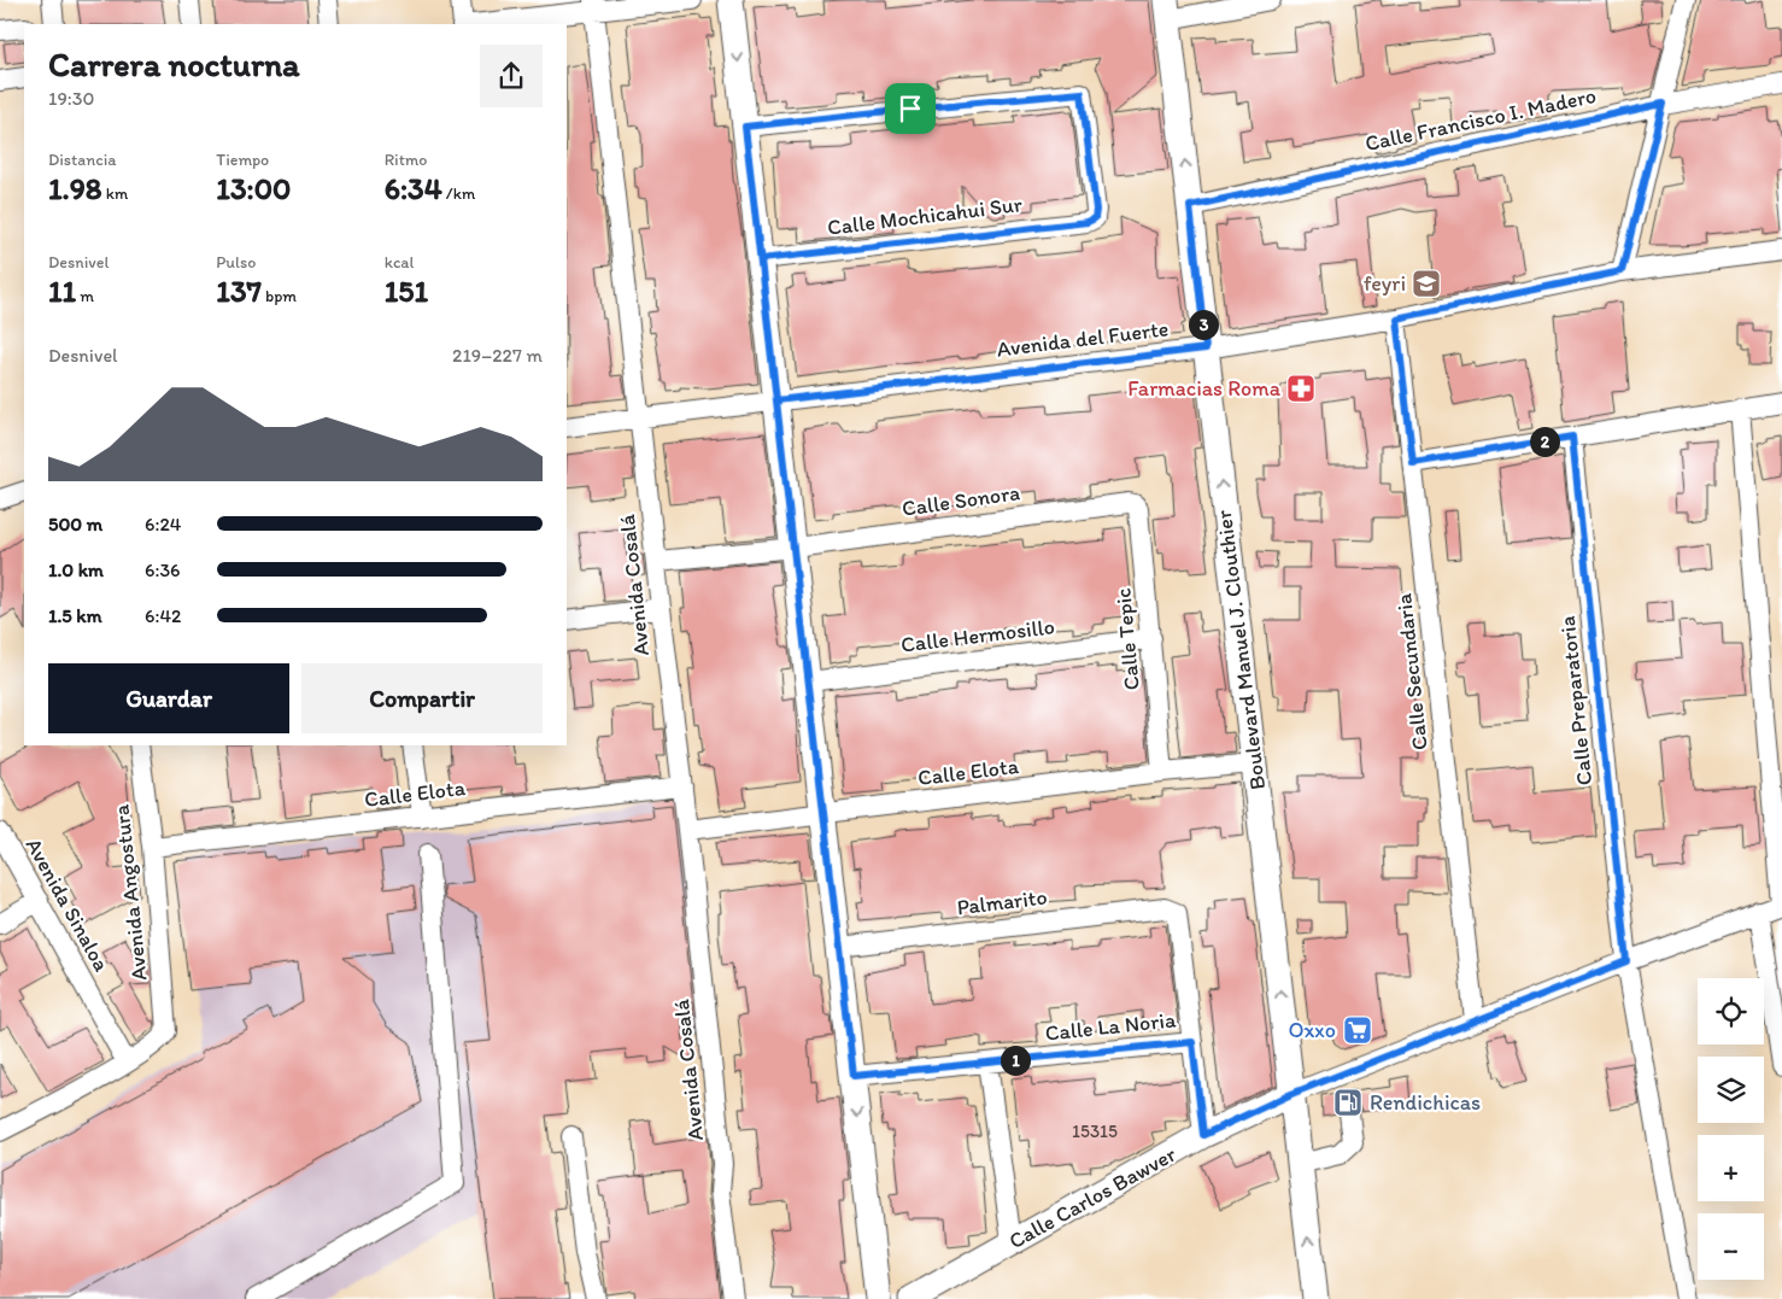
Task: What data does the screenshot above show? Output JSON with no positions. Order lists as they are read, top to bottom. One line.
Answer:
{"streets":{"main road":["Boulevard Manuel J. Clouthier","Calle Carlos Bawver"],"street":["Calle Francisco I. Madero","Calle Mochicahui Sur","Avenida del Fuerte","Calle Sonora","Avenida Cosalá","Calle Hermosillo","Calle Tepic","Calle Secundaria","Calle Preparatoria","Calle Elota","Avenida Angostura","Palmarito","Avenida Sinaloa","Calle La Noria"]},"crossings":[["Calle Francisco I. Madero","Boulevard Manuel J. Clouthier"],["Avenida del Fuerte","Avenida Cosalá"],["Avenida del Fuerte","Boulevard Manuel J. Clouthier"],["Avenida del Fuerte","Calle Secundaria"],["Calle Sonora","Avenida Cosalá"],["Calle Sonora","Calle Tepic"],["Avenida Cosalá","Calle Elota"],["Calle Hermosillo","Calle Tepic"],["Calle Tepic","Calle Elota"],["Boulevard Manuel J. Clouthier","Calle Elota"],["Boulevard Manuel J. Clouthier","Calle Carlos Bawver"],["Calle Secundaria","Calle Carlos Bawver"],["Calle Preparatoria","Calle Carlos Bawver"],["Calle Elota","Avenida Angostura"],["Avenida Angostura","Avenida Sinaloa"],["Palmarito","Calle La Noria"]],"one_way":["Boulevard Manuel J. Clouthier"],"places":{"school or university":["feyri"],"pharmacy":["Farmacias Roma"],"supermarket":["Oxxo"],"fuel station":["Rendichicas"]},"house_numbers":["15315"],"page":{"heading":["Carrera nocturna","19:30"],"stats":[["Distancia","1.98 km"],["Tiempo","13:00"],["Ritmo","6:34 /km"],["Desnivel","11 m"],["Pulso","137 bpm"],["kcal","151"]],"pins":["3","2","1"],"chart":["Desnivel","219–227 m"],"list":[{"name":"500 m","note":"6:24"},{"name":"1.0 km","note":"6:36"},{"name":"1.5 km","note":"6:42"}],"buttons":["Guardar","Compartir"],"map_buttons":["+","−"]}}
